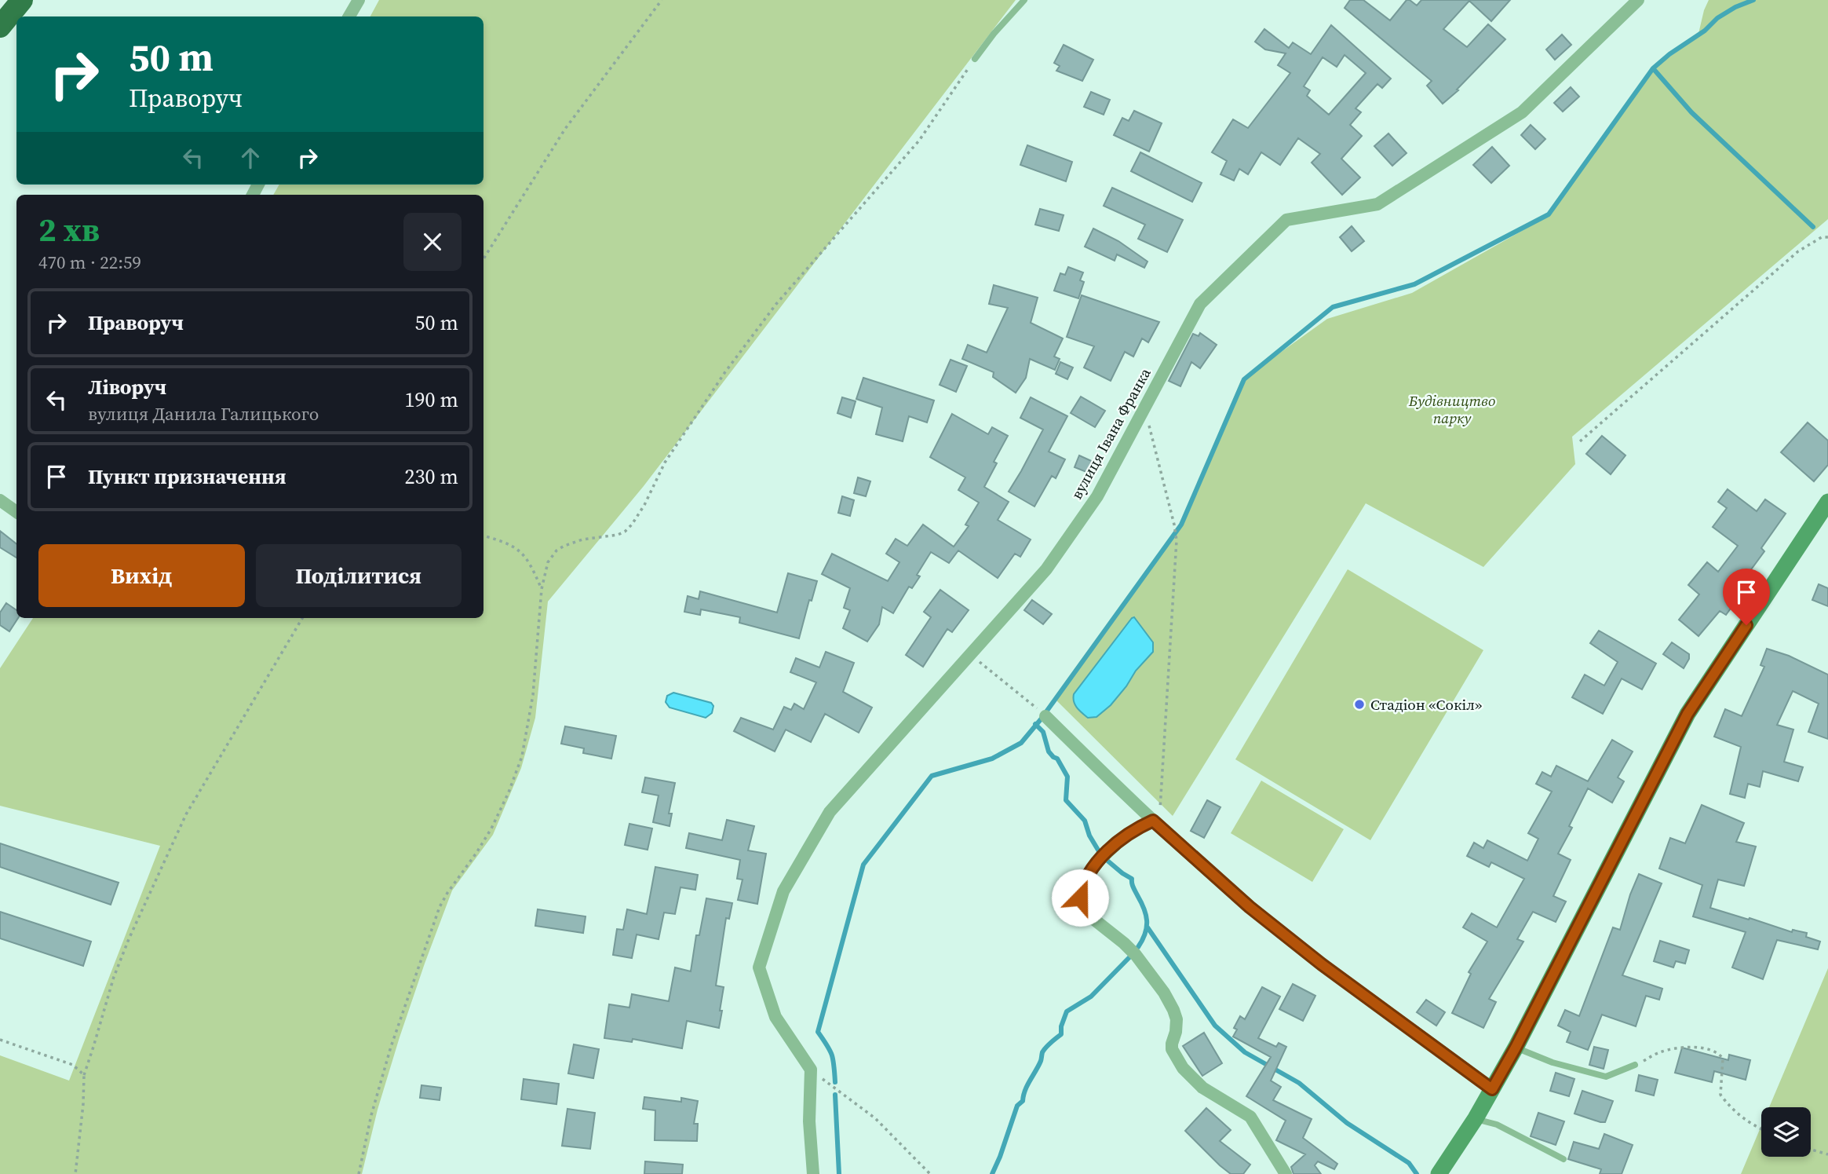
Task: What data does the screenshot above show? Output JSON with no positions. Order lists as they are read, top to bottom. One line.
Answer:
{"streets":{"street":["вулиця Івана Франка"]},"parks":["Будівництво парку"],"places":["Стадіон «Сокіл»"],"page":{"turn":["50 m","Праворуч"],"heading":["2 хв","470 m · 22:59"],"list":[{"name":"Праворуч","value":"50 m"},{"name":"Ліворуч","note":"вулиця Данила Галицького","value":"190 m"},{"name":"Пункт призначення","value":"230 m"}],"buttons":["Вихід","Поділитися"]}}
